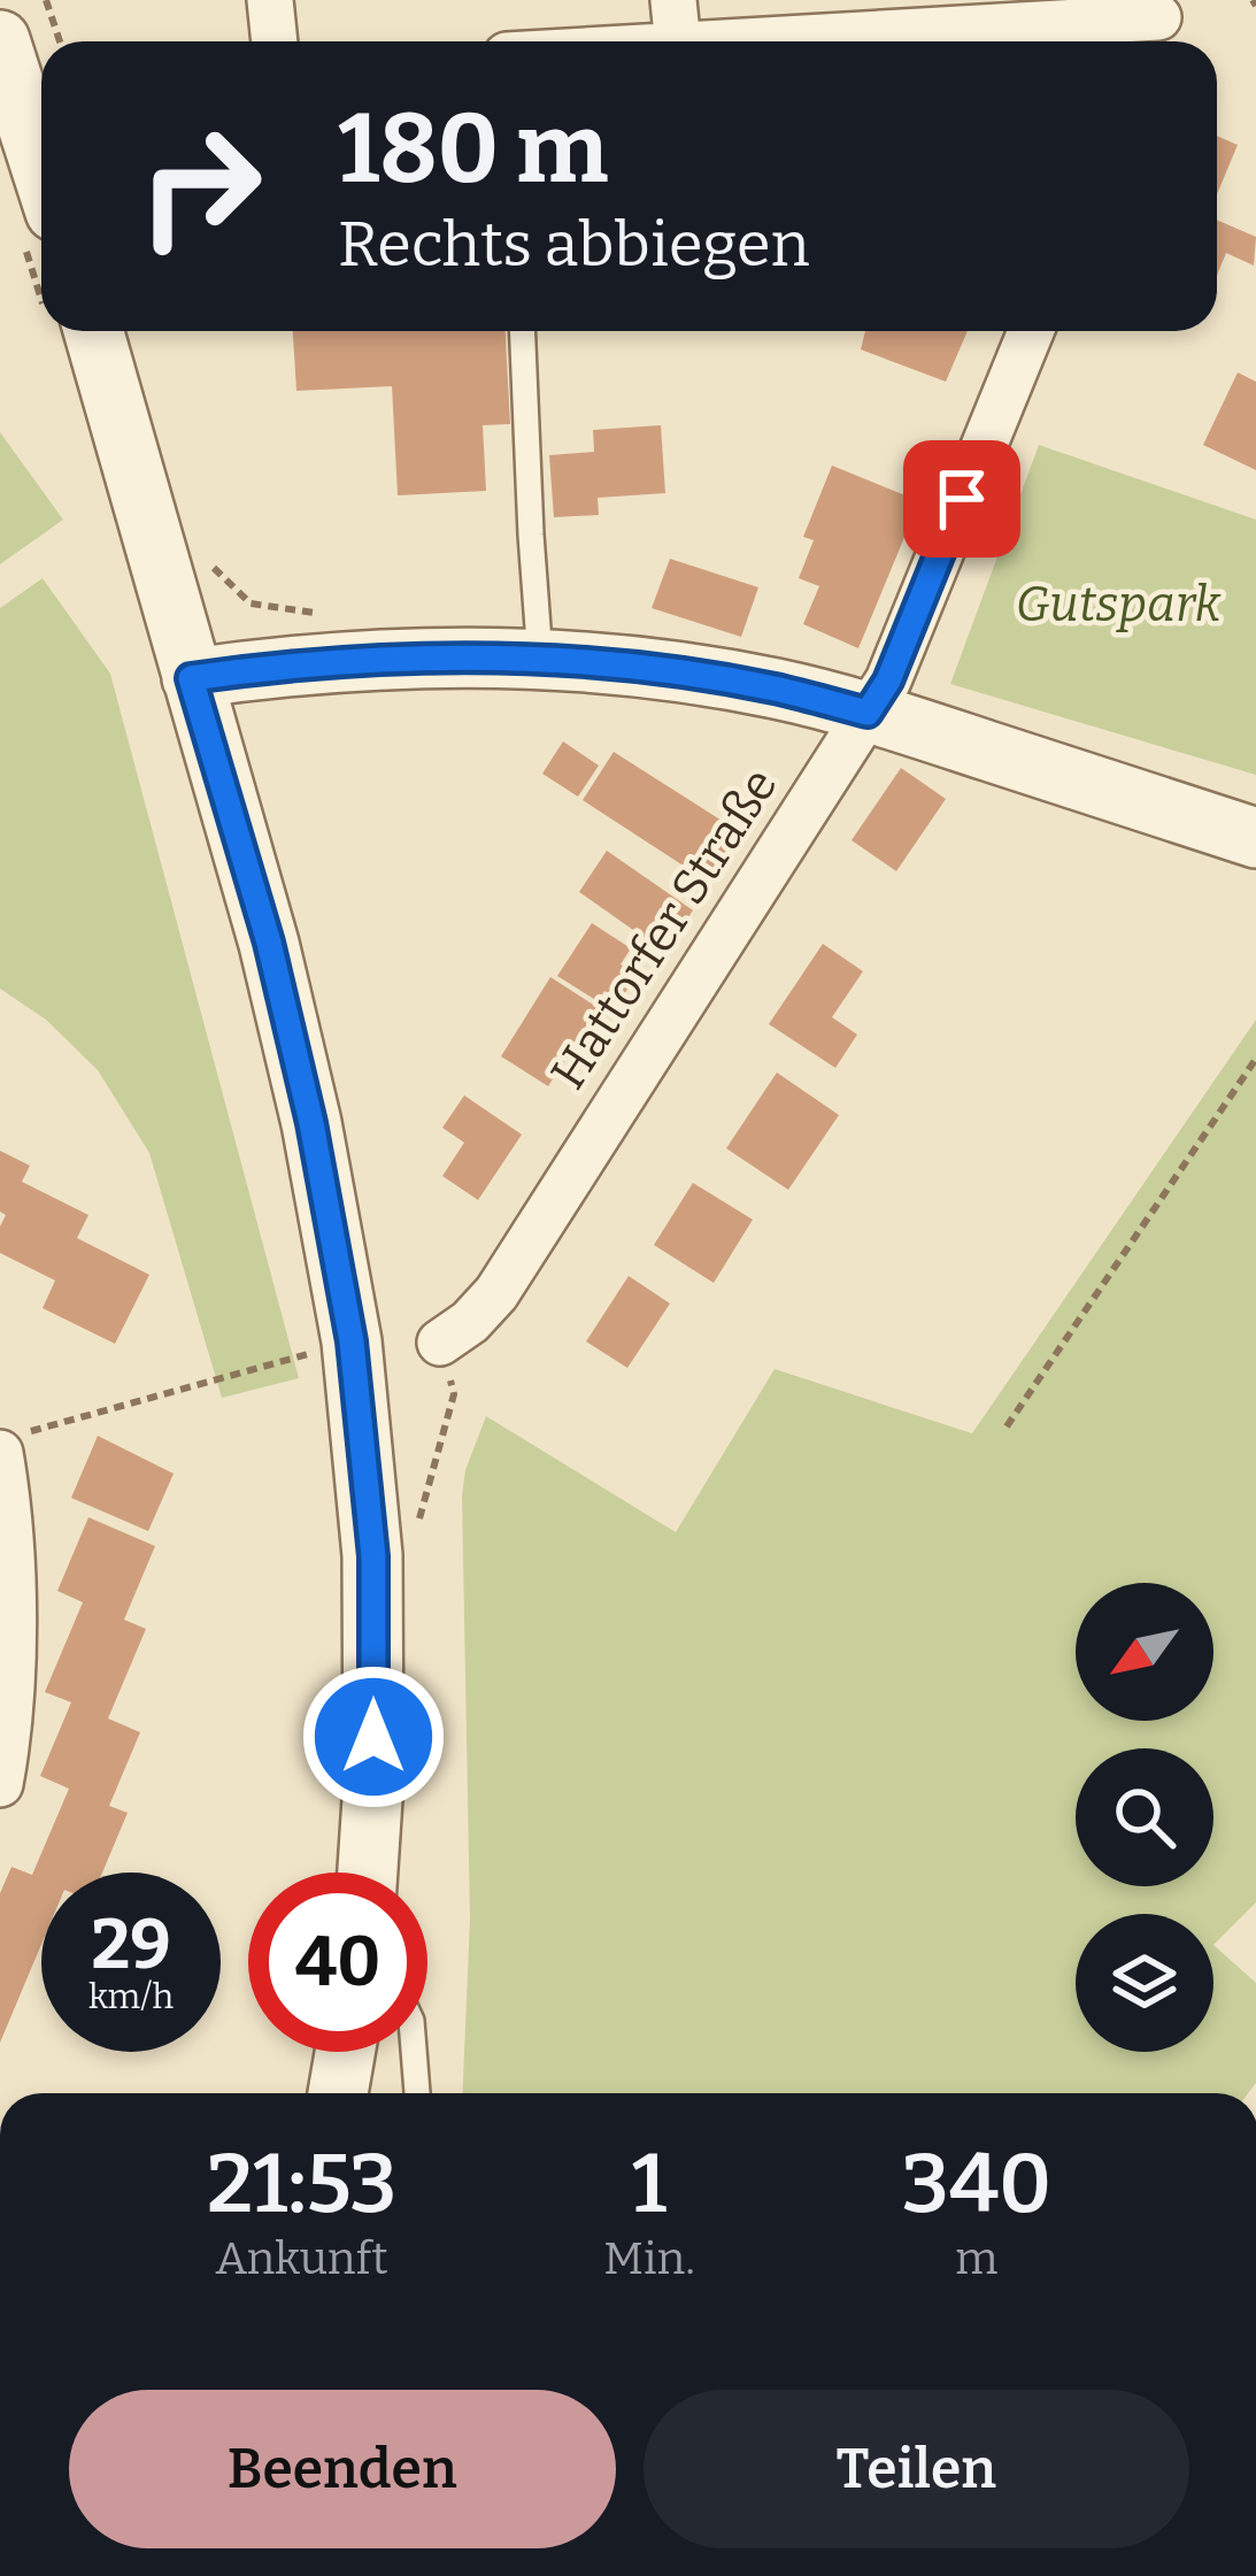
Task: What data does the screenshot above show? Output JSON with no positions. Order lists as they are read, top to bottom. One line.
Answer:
{"streets":{"street":["Hattorfer Straße"]},"parks":["Gutspark"],"north":"bottom left","page":{"turn":["180 m","Rechts abbiegen"],"speed":"29 km/h","limit":"40","eta":["21:53","Ankunft","1","Min.","340","m"],"buttons":["Beenden","Teilen"]}}
